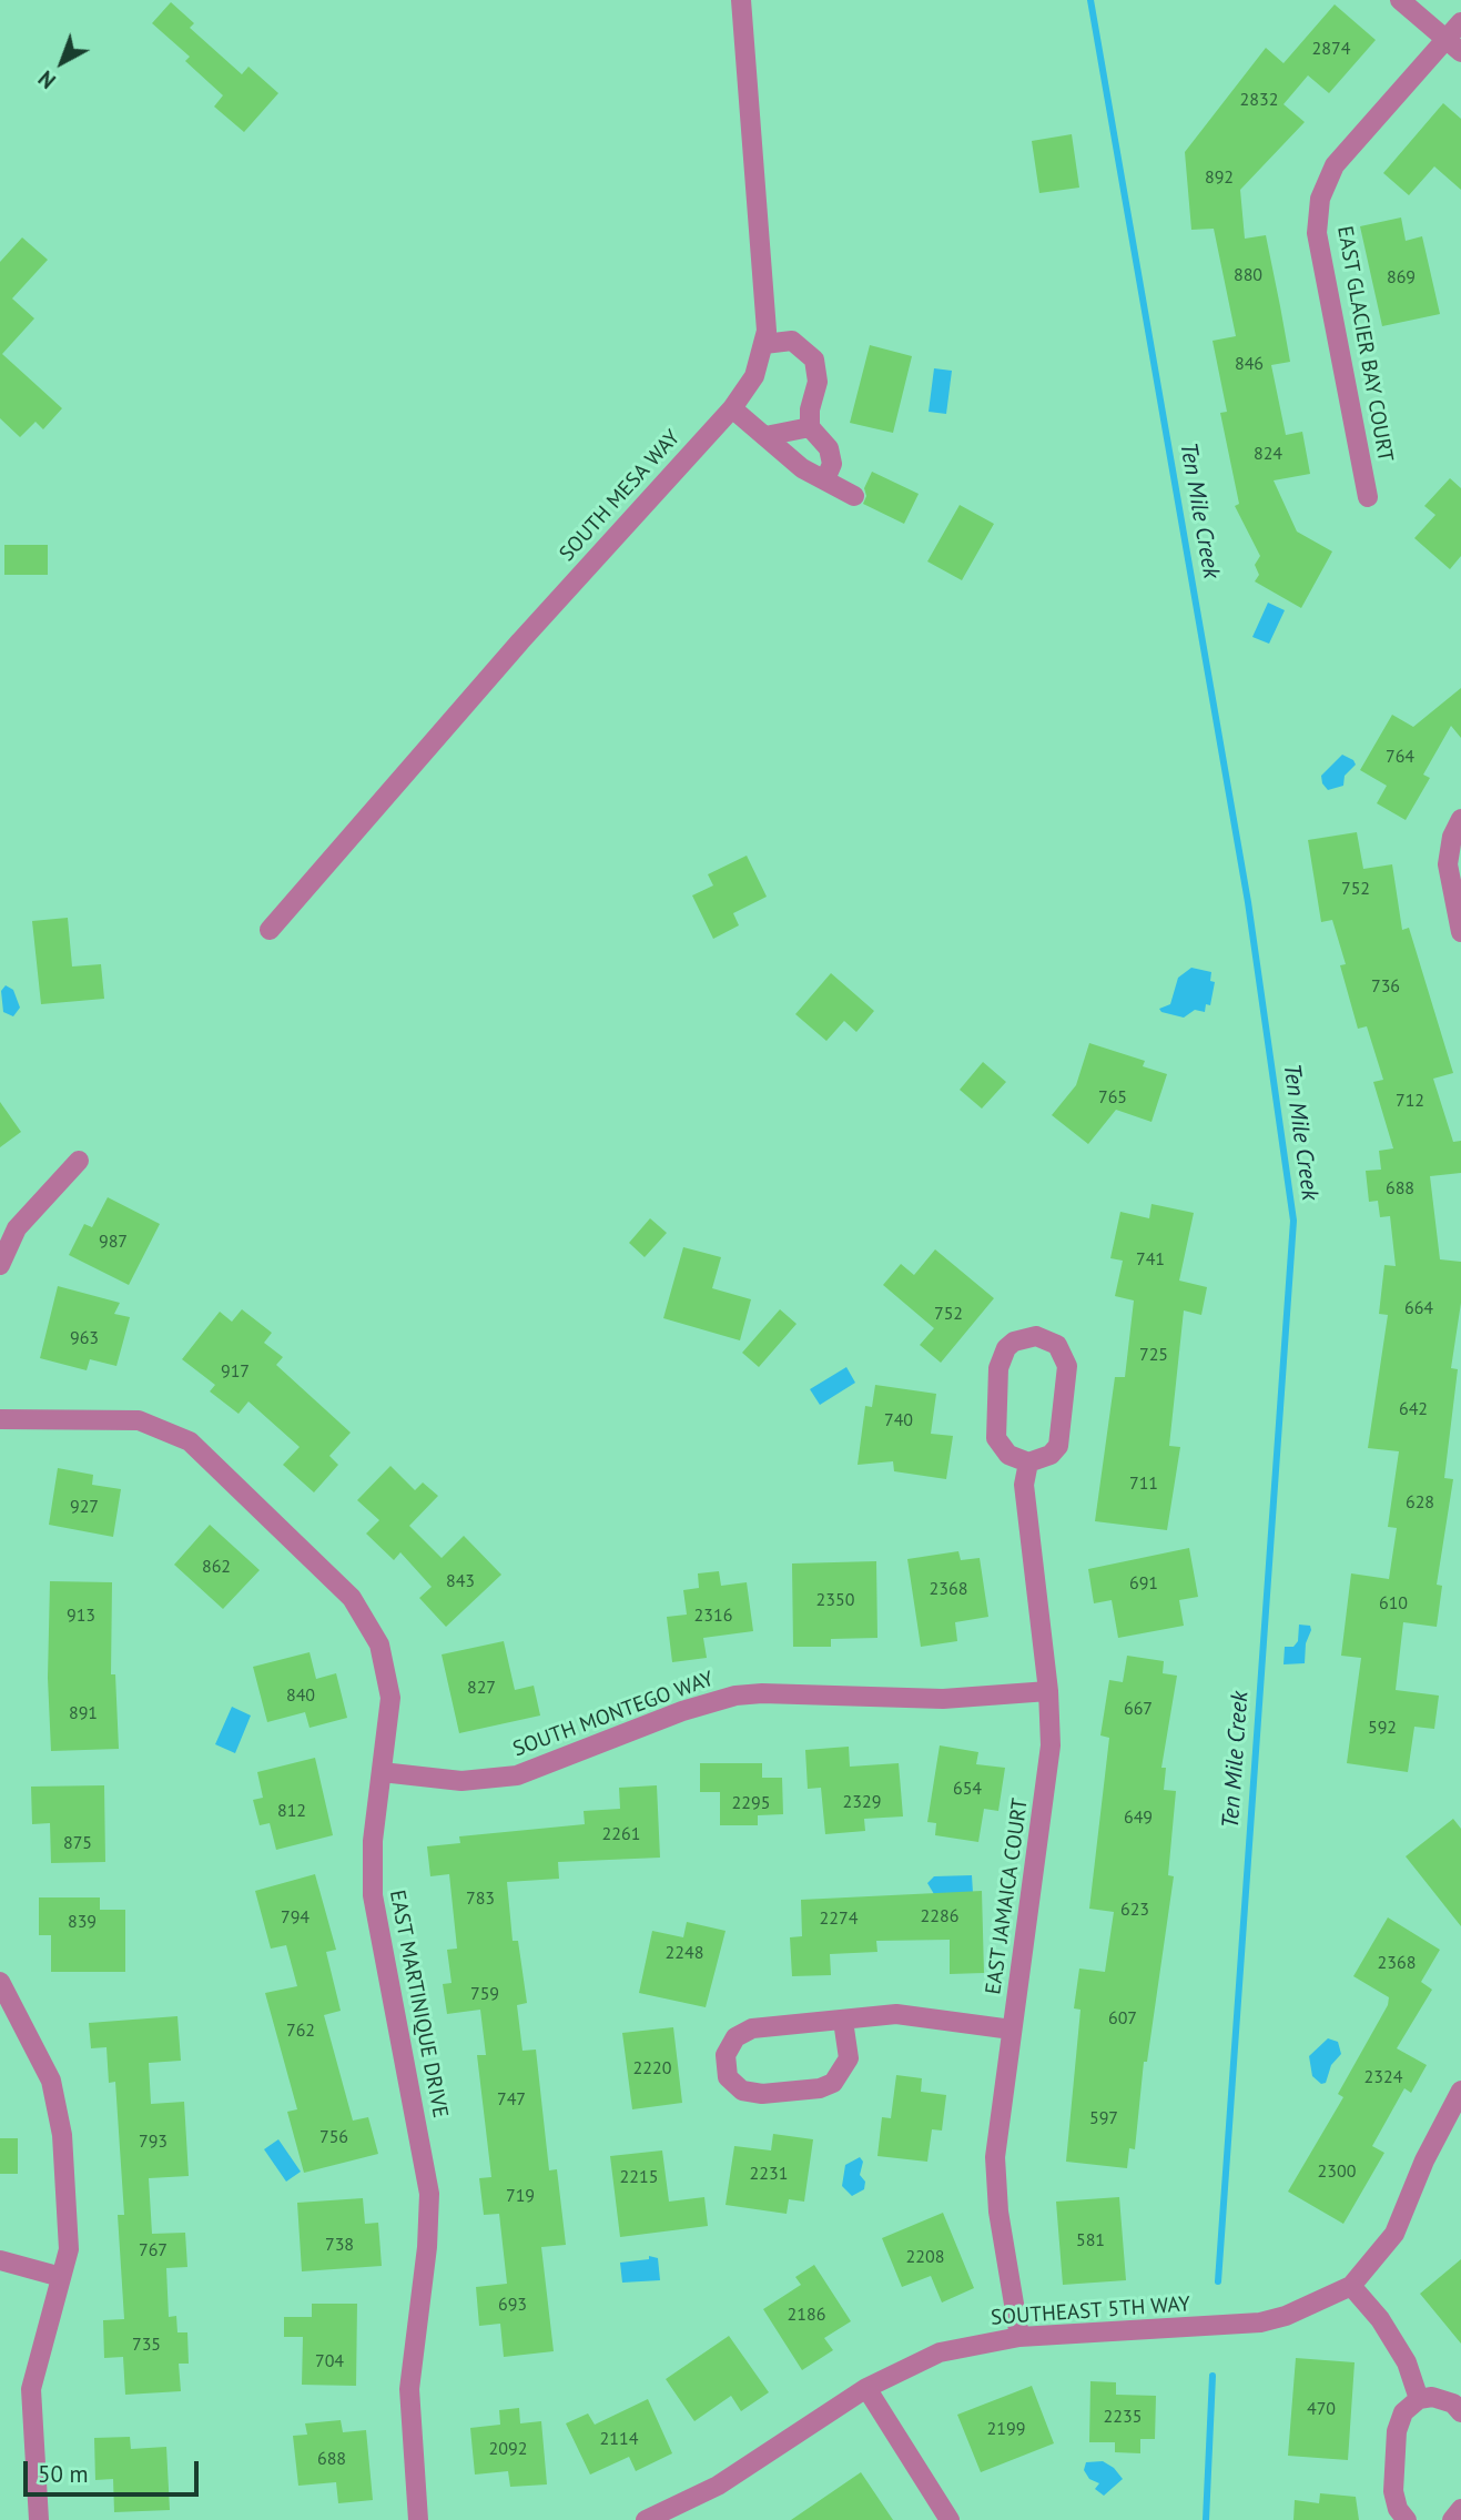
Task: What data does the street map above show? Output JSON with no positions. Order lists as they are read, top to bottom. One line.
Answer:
{"streets":{"street":["EAST GLACIER BAY COURT","SOUTH MESA WAY","SOUTH MONTEGO WAY","EAST JAMAICA COURT","EAST MARTINIQUE DRIVE","SOUTHEAST 5TH WAY"]},"crossings":[["SOUTH MONTEGO WAY","EAST JAMAICA COURT"],["SOUTH MONTEGO WAY","EAST MARTINIQUE DRIVE"],["EAST JAMAICA COURT","SOUTHEAST 5TH WAY"]],"water":["Ten Mile Creek"],"house_numbers":["2874","2832","892","880","869","846","824","764","752","736","765","712","688","987","741","664","752","963","725","917","642","740","711","628","927","862","843","691","2368","2350","610","913","2316","827","840","667","891","592","654","2329","2295","812","649","2261","875","783","623","2286","794","2274","839","2248","2368","759","607","762","2220","2324","747","597","756","793","2300","2231","2215","719","581","738","767","2208","693","2186","735","704","470","2235","2199","2114","2092","688"],"scale_bar":"50 m","north":"bottom left"}
